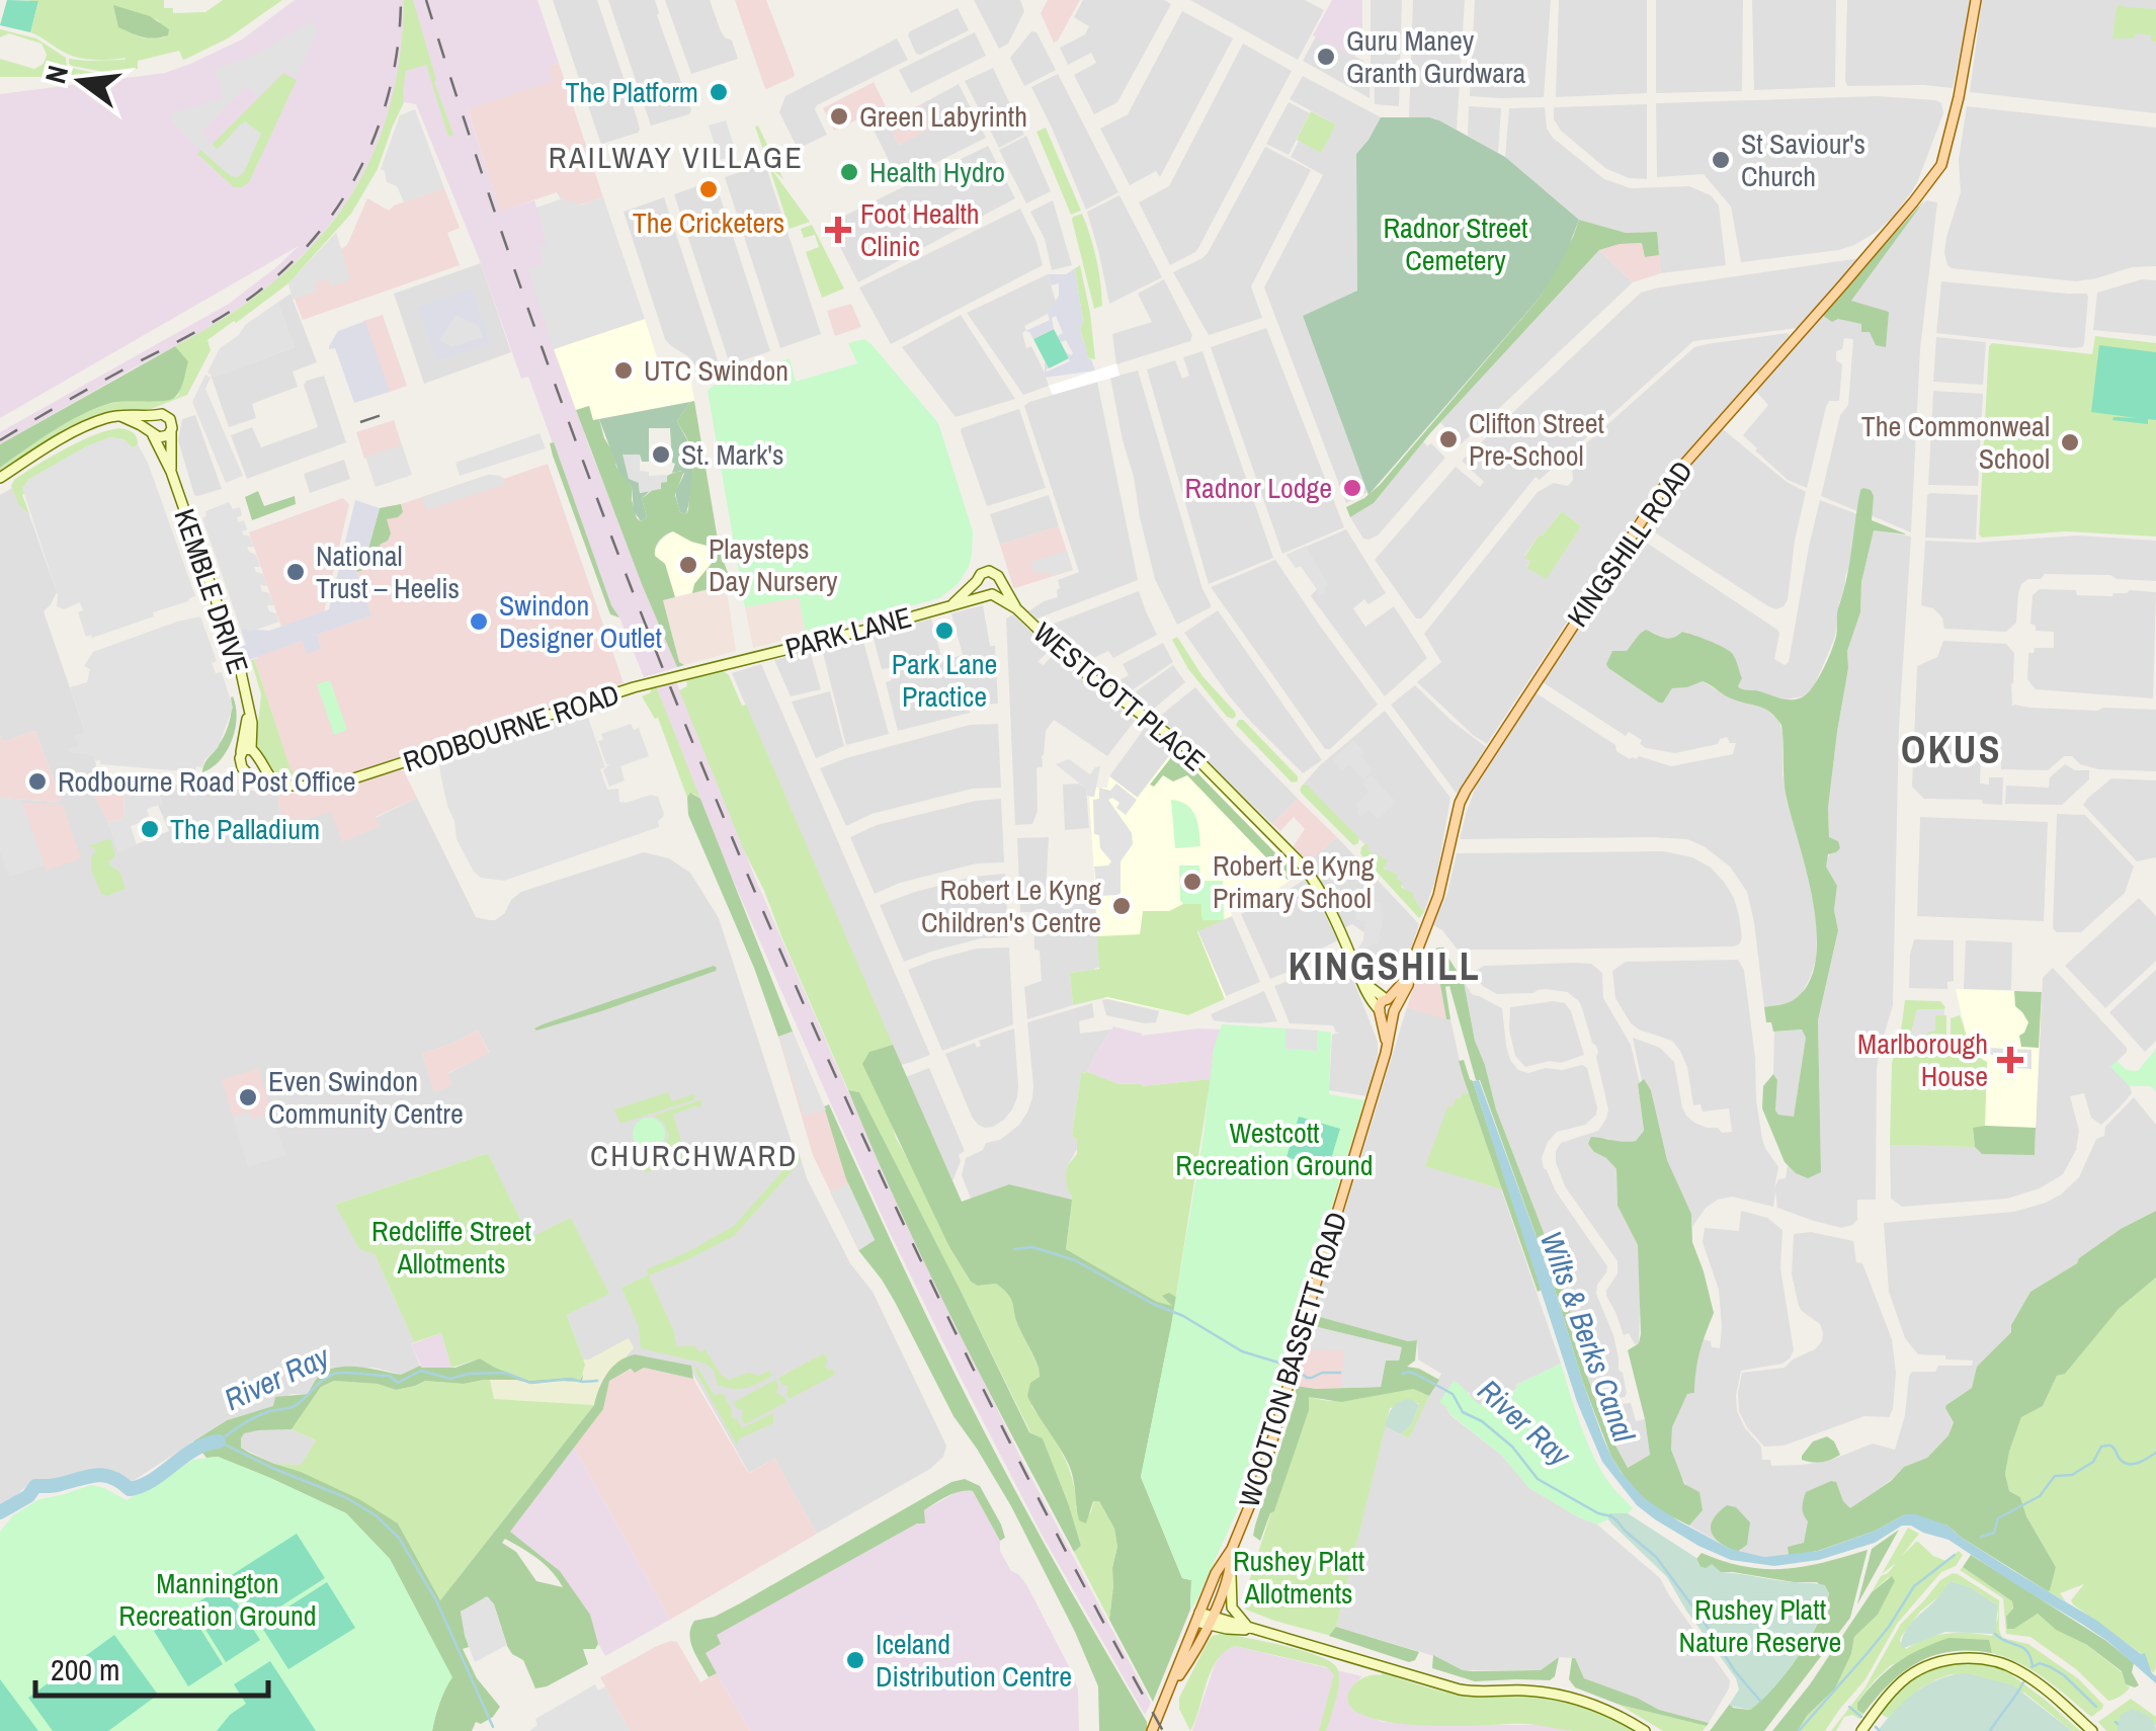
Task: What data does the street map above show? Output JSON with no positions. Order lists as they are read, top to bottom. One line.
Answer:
{"streets":{"main road":["KINGSHILL ROAD","KEMBLE DRIVE","PARK LANE","WESTCOTT PLACE","RODBOURNE ROAD","WOOTTON BASSETT ROAD"]},"crossings":[["KINGSHILL ROAD","WESTCOTT PLACE"],["KINGSHILL ROAD","WOOTTON BASSETT ROAD"],["KEMBLE DRIVE","RODBOURNE ROAD"],["PARK LANE","WESTCOTT PLACE"],["PARK LANE","RODBOURNE ROAD"],["WESTCOTT PLACE","WOOTTON BASSETT ROAD"]],"districts":["RAILWAY VILLAGE","OKUS","KINGSHILL","CHURCHWARD"],"water":["Wilts & Berks Canal","River Ray"],"parks":["Radnor Street Cemetery","Westcott Recreation Ground","Redcliffe Street Allotments","Rushey Platt Allotments","Mannington Recreation Ground","Rushey Platt Nature Reserve"],"places":{"other":["Guru Maney Granth Gurdwara","The Platform","Green Labyrinth","St Saviour's Church","Health Hydro","The Cricketers","UTC Swindon","Clifton Street Pre-School","The Commonweal School","St. Mark's","Radnor Lodge","Playsteps Day Nursery","National Trust – Heelis","Swindon Designer Outlet","Park Lane Practice","Rodbourne Road Post Office","The Palladium","Robert Le Kyng Primary School","Robert Le Kyng Children's Centre","Even Swindon Community Centre","Iceland Distribution Centre"],"health":["Foot Health Clinic","Marlborough House"]},"scale_bar":"200 m","north":"left"}
